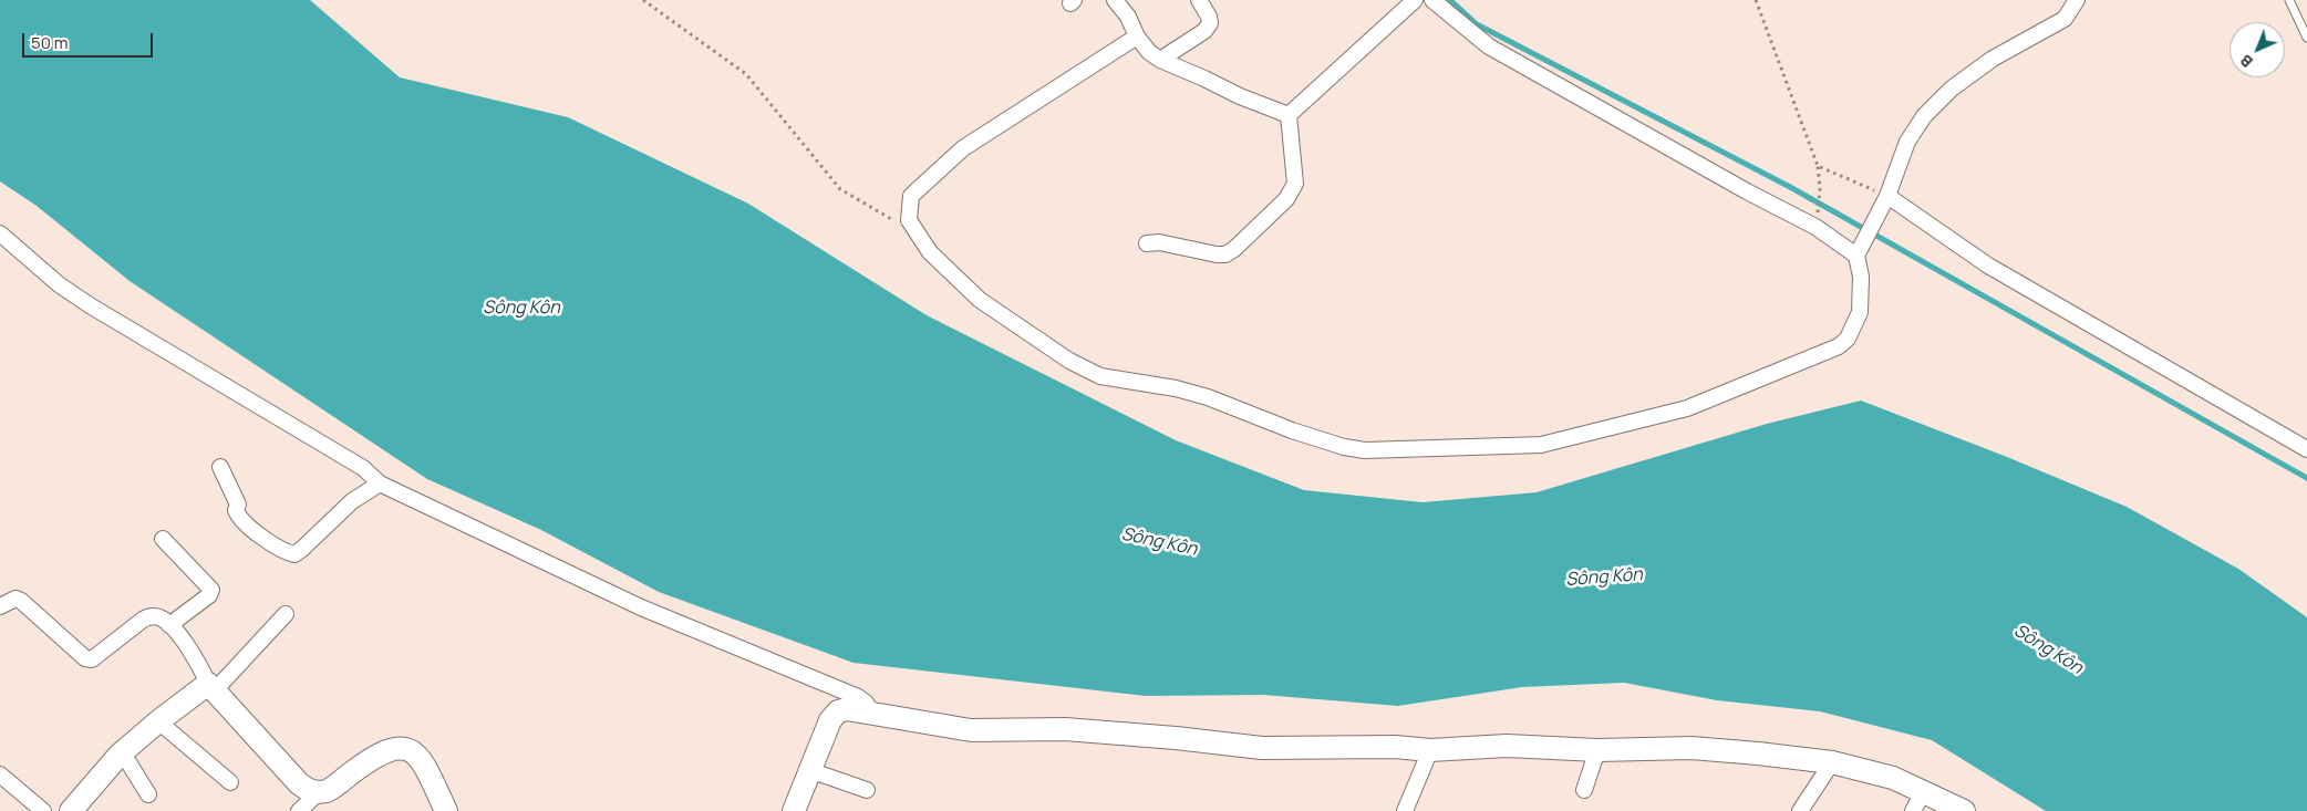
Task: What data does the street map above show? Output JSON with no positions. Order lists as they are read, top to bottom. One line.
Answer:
{"water":["Sông Kôn"],"scale_bar":"50 m","north":"bottom left"}
